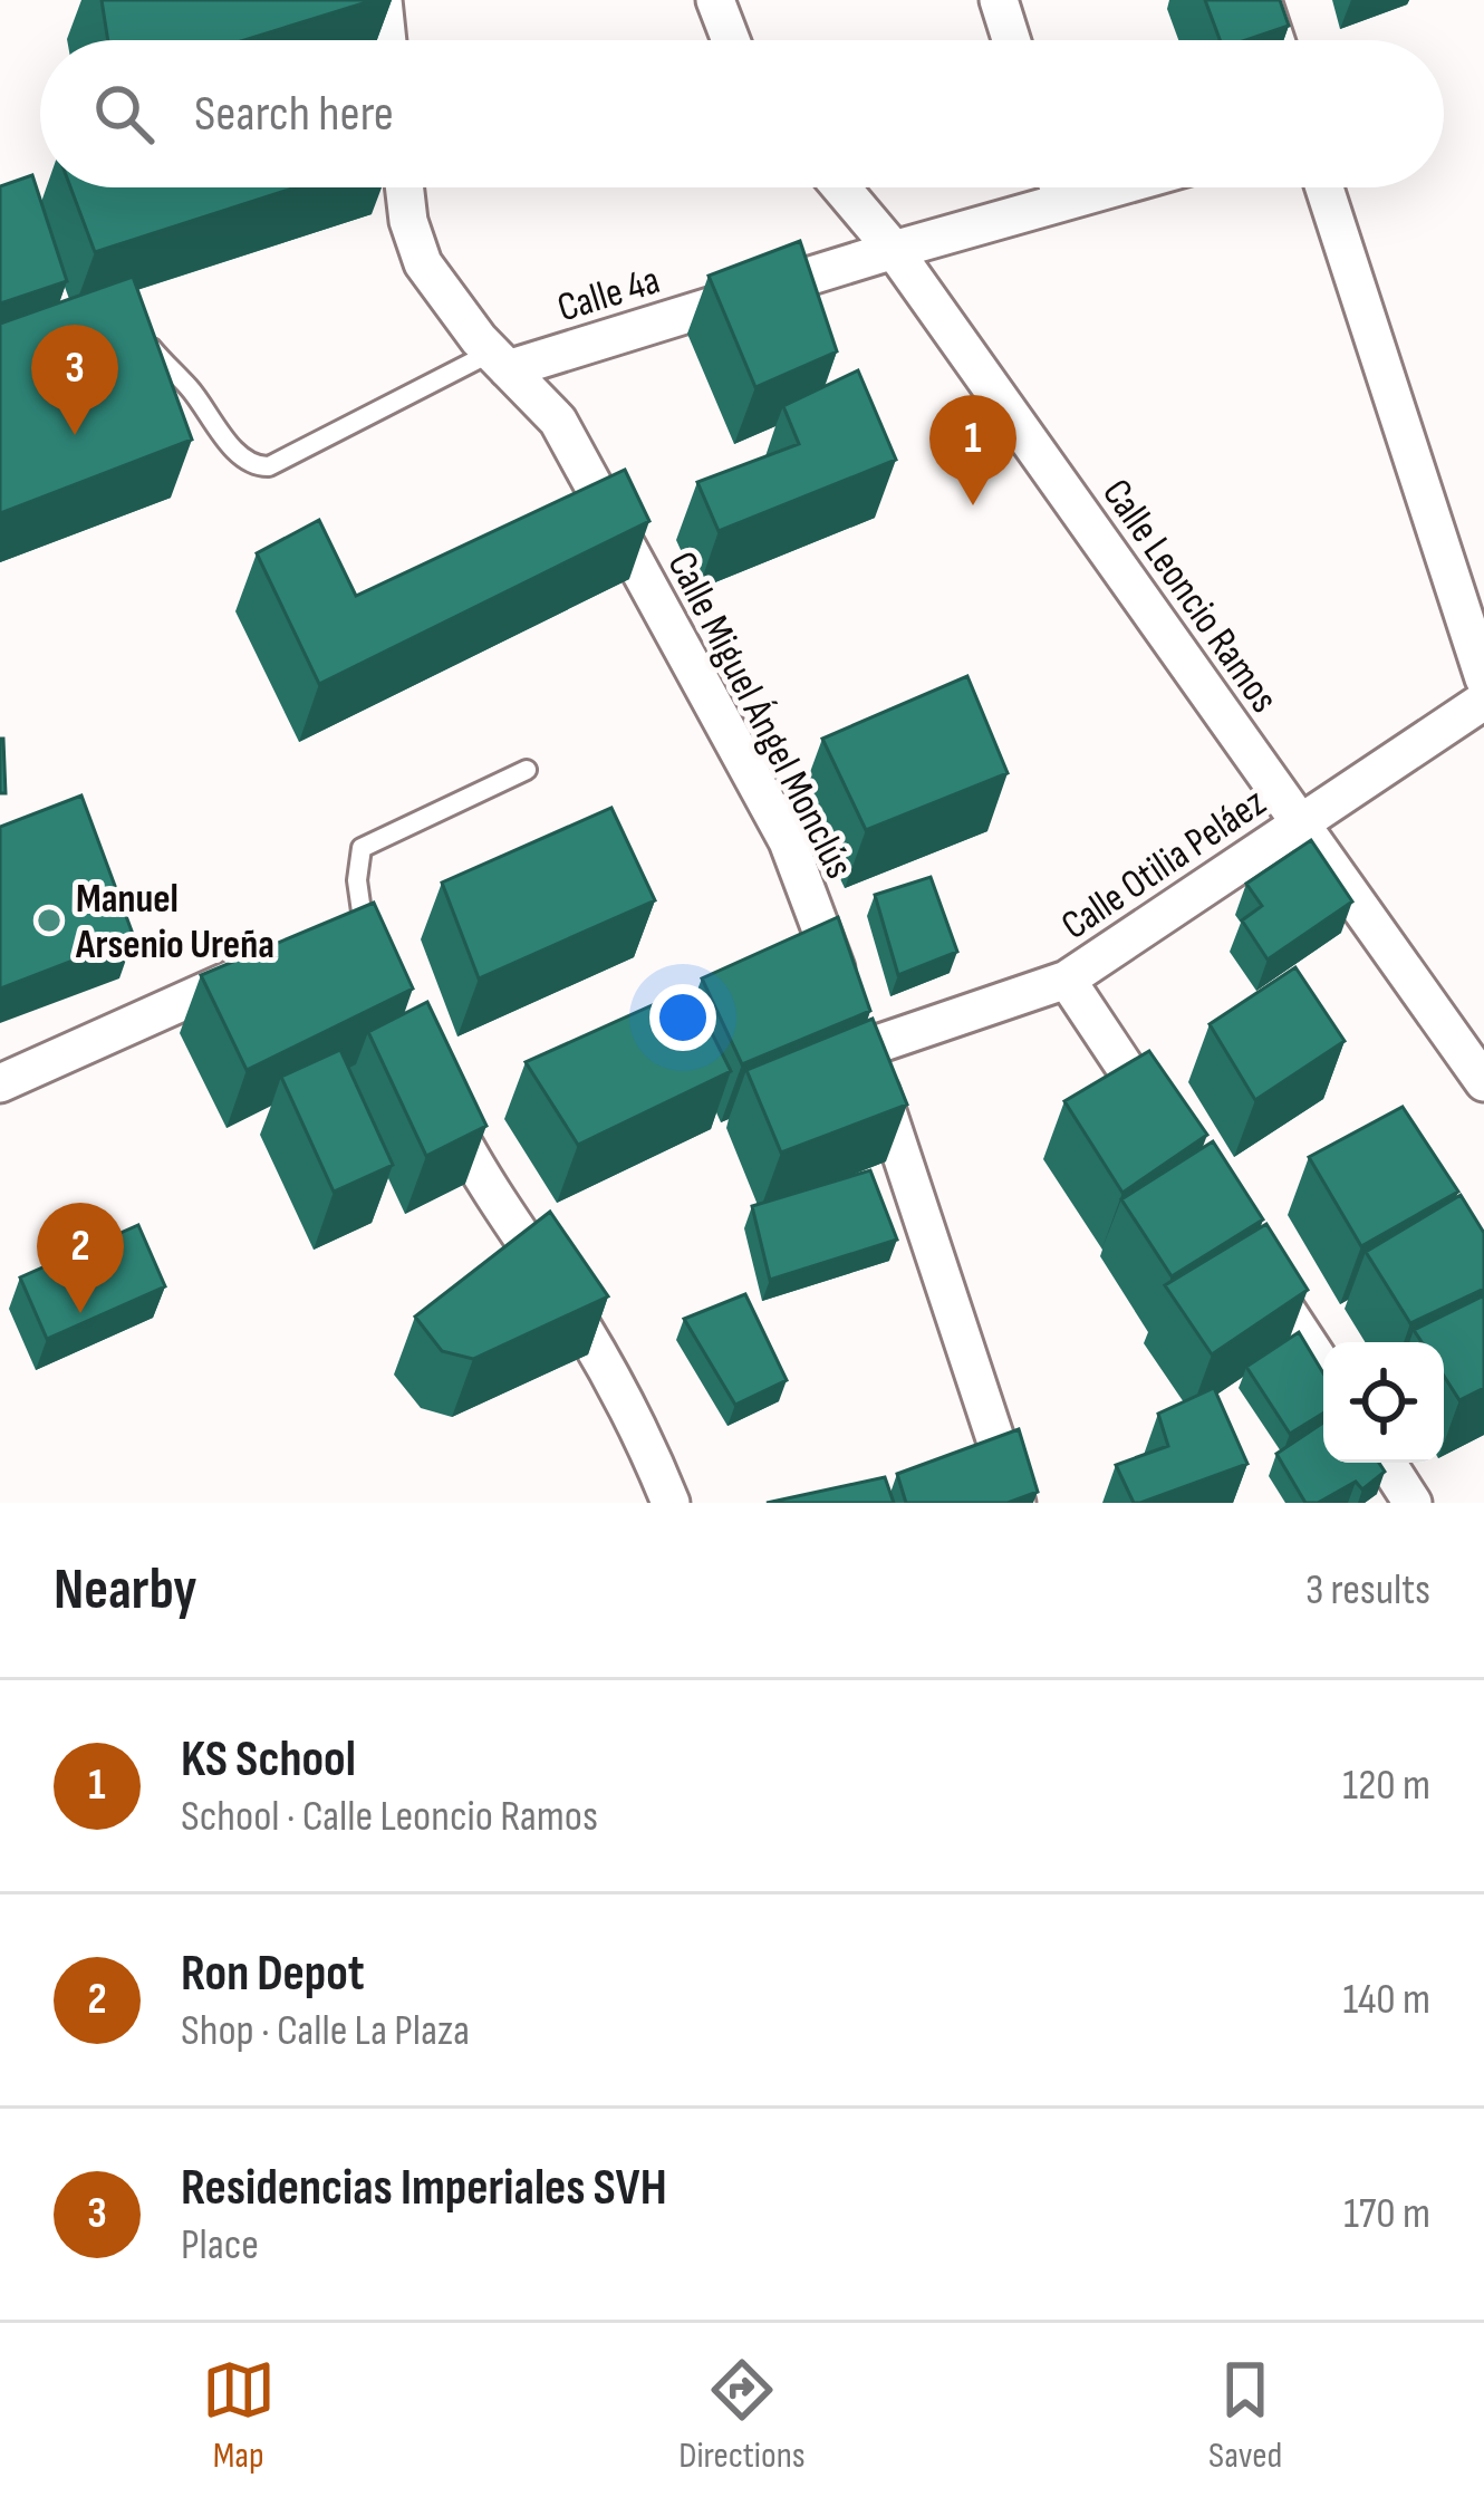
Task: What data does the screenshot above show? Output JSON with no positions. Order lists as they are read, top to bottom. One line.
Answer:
{"streets":{"street":["Calle 4a","Calle Leoncio Ramos","Calle Miguel Ángel Monclús","Calle Otilia Peláez"]},"crossings":[["Calle 4a","Calle Leoncio Ramos"],["Calle 4a","Calle Miguel Ángel Monclús"],["Calle Leoncio Ramos","Calle Otilia Peláez"],["Calle Miguel Ángel Monclús","Calle Otilia Peláez"]],"places":["Manuel Arsenio Ureña"],"page":{"search":"Search here","pins":["3","1","2"],"heading":["Nearby","3 results"],"list":[{"mark":"1","name":"KS School","note":"School · Calle Leoncio Ramos","value":"120 m"},{"mark":"2","name":"Ron Depot","note":"Shop · Calle La Plaza","value":"140 m"},{"mark":"3","name":"Residencias Imperiales SVH","note":"Place","value":"170 m"}],"nav":["Map","Directions","Saved"]}}
